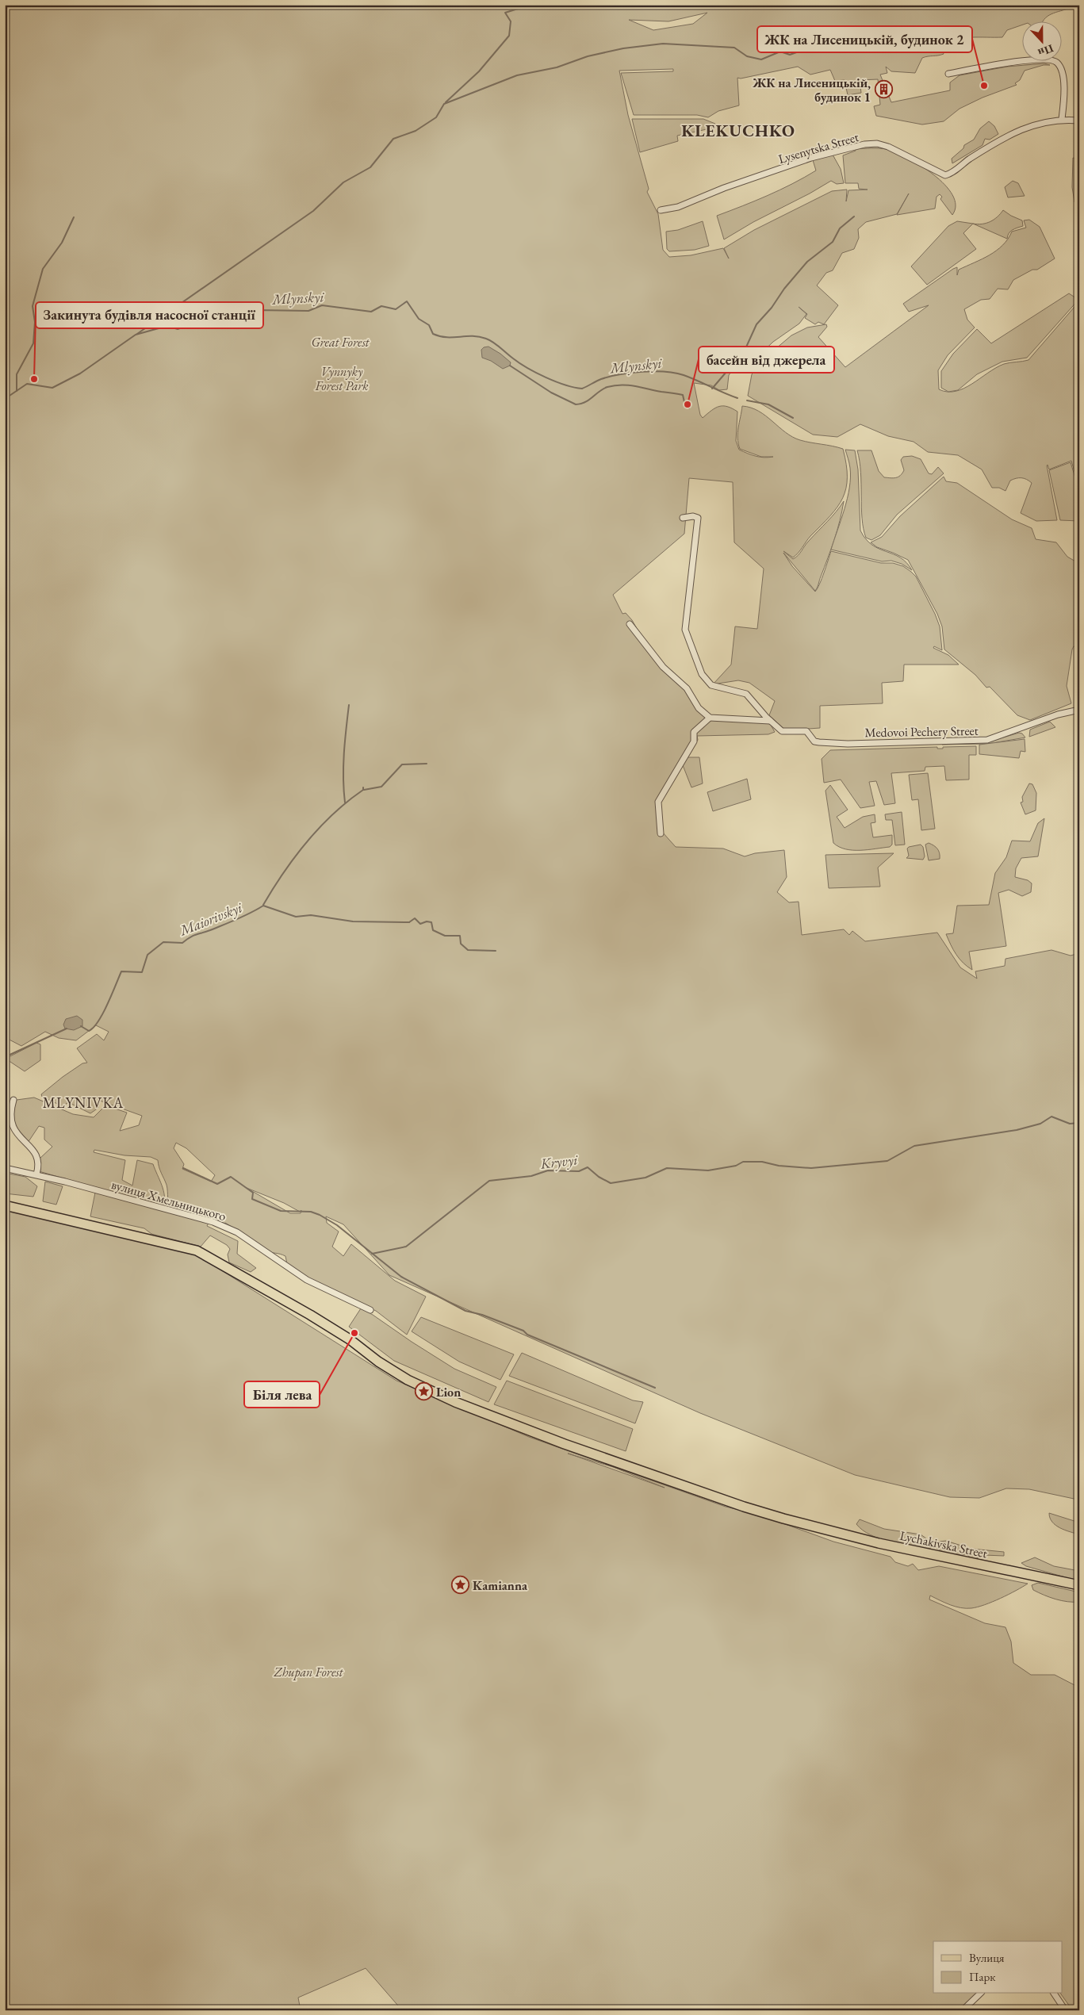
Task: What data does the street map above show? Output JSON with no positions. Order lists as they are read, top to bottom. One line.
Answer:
{"streets":{"main road":["Lychakivska Street"],"street":["Lysenytska Street","Medovoi Pechery Street","вулиця Хмельницького"]},"districts":["KLEKUCHKO","MLYNIVKA"],"water":["Mlynskyi","Maiorivskyi","Kryvyi"],"parks":["Great Forest","Vynnyky Forest Park","Zhupan Forest"],"places":{"other":["ЖК на Лисеницькій, будинок 2","Закинута будівля насосної станції","басейн від джерела","Бiля лева"],"building":["ЖК на Лисеницькій, будинок 1"],"place":["Lion","Kamianna"]},"legend":["Вулиця","Парк"],"north":"bottom"}
